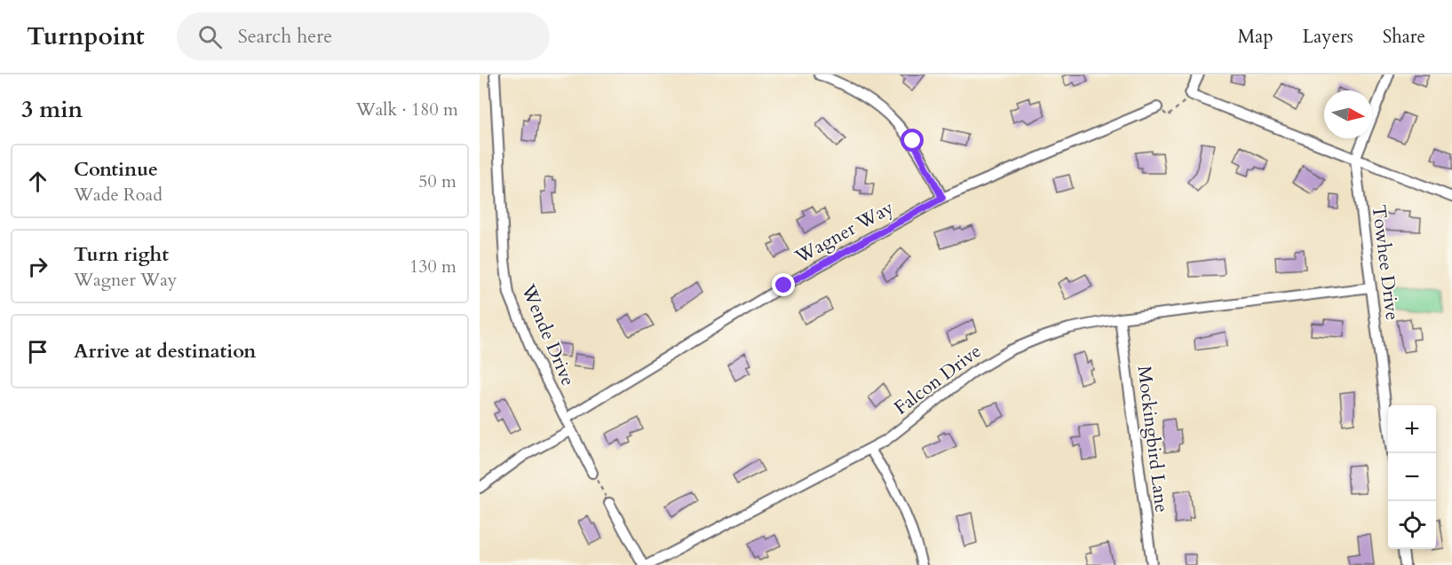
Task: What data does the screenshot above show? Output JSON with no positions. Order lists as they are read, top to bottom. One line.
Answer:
{"streets":{"street":["Wagner Way","Towhee Drive","Wende Drive","Falcon Drive","Mockingbird Lane"]},"crossings":[["Wagner Way","Wende Drive"],["Towhee Drive","Falcon Drive"],["Falcon Drive","Mockingbird Lane"]],"north":"right","page":{"header":"Turnpoint","search":"Search here","nav":["Map","Layers","Share"],"heading":["3 min","Walk · 180 m"],"list":[["Continue","Wade Road","50 m"],["Turn right","Wagner Way","130 m"],"Arrive at destination"],"map_buttons":["+","−"]}}
